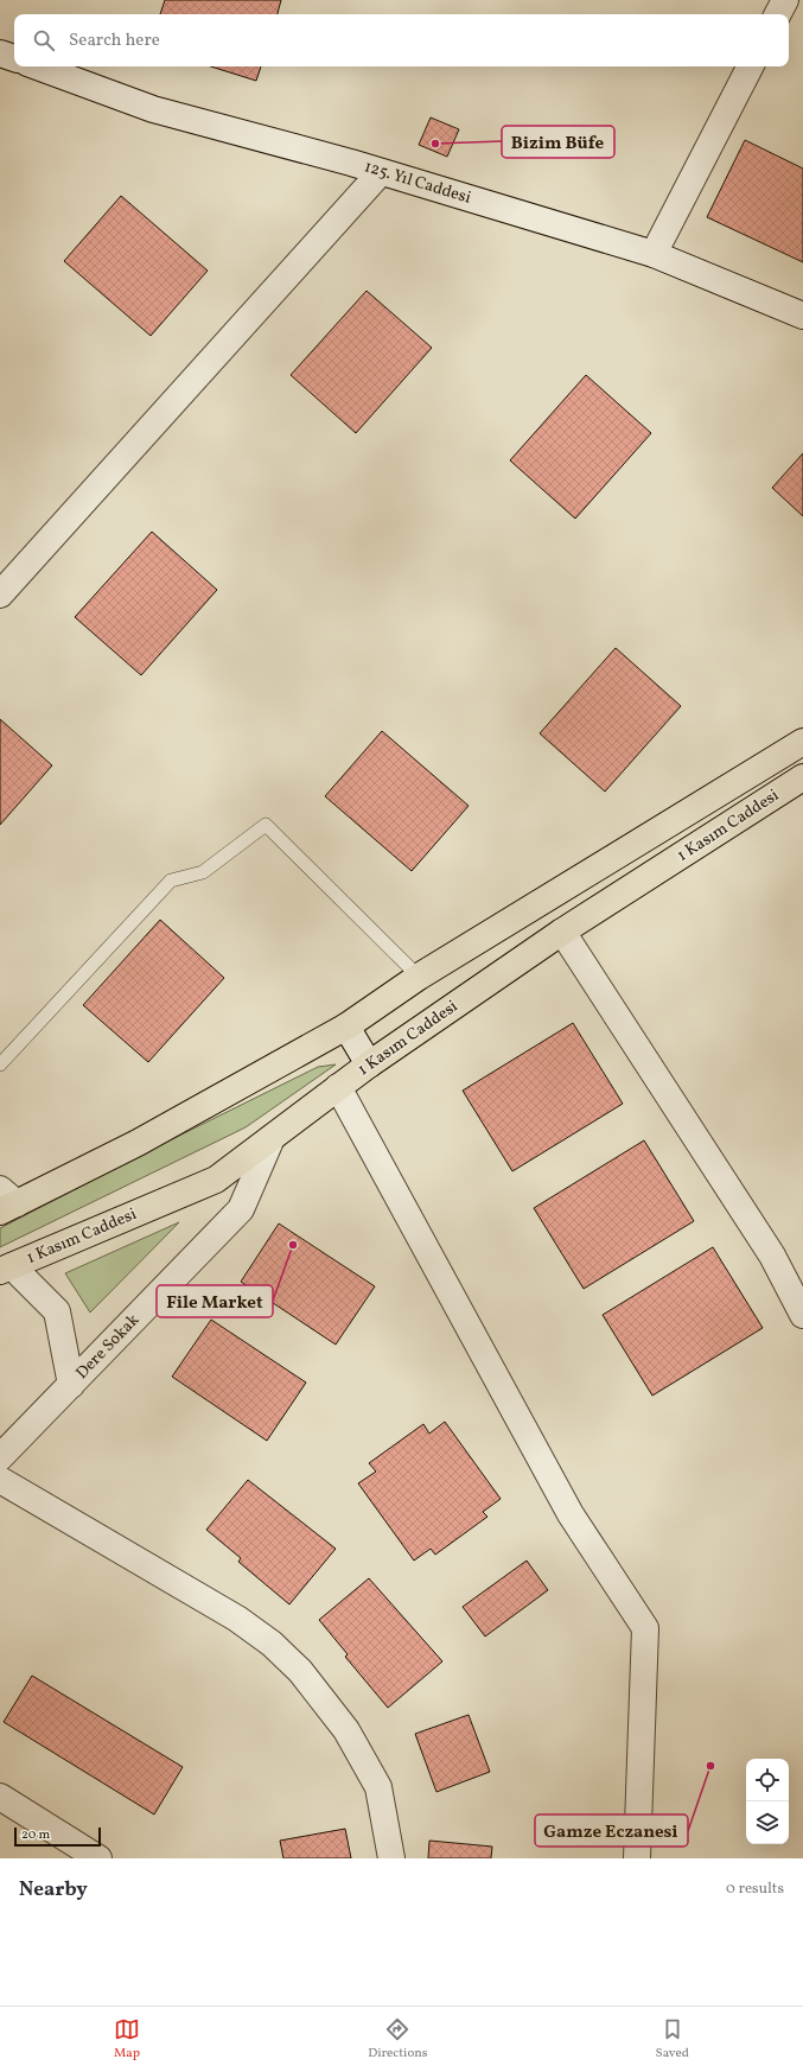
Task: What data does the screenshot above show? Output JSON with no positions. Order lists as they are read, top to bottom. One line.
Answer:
{"streets":{"main road":["1 Kasım Caddesi"],"street":["125. Yıl Caddesi","Dere Sokak"]},"crossings":[["1 Kasım Caddesi","Dere Sokak"]],"places":["Bizim Büfe","File Market","Gamze Eczanesi"],"scale_bar":"20 m","page":{"search":"Search here","scale":"20 m","heading":["Nearby","0 results"],"nav":["Map","Directions","Saved"]}}
